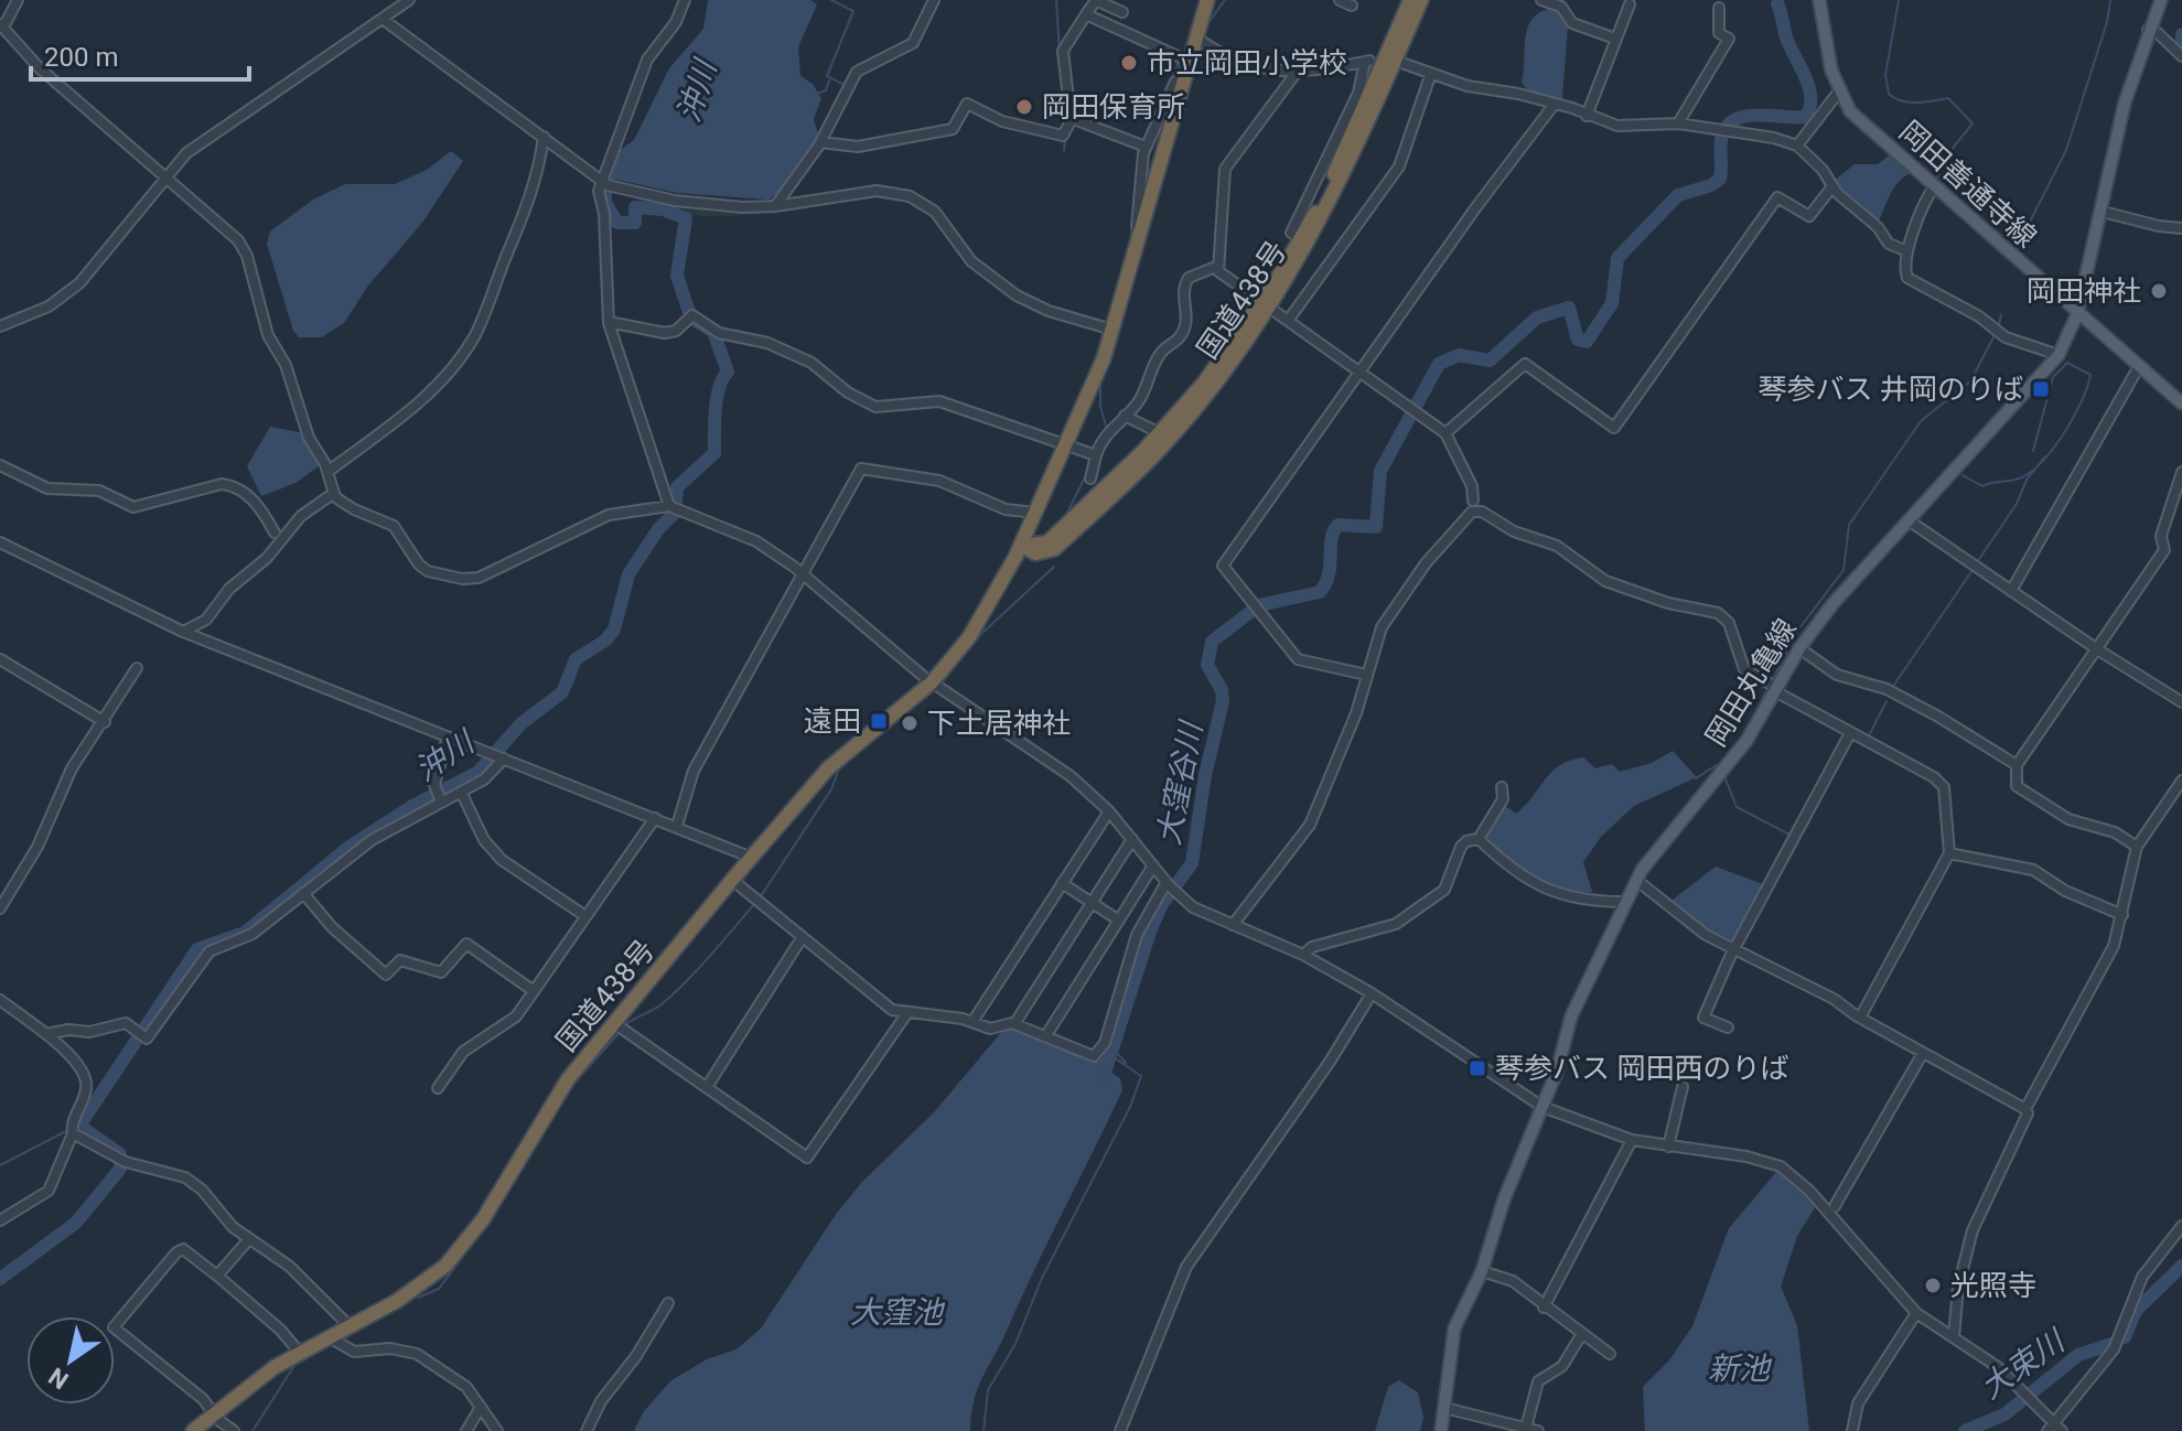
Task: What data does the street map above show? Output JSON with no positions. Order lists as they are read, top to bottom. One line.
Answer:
{"streets":{"highway":["国道438号"],"main road":["岡田善通寺線","岡田丸亀線"]},"crossings":[["岡田善通寺線","岡田丸亀線"]],"water":["沖川","大窪谷川","大窪池","大束川","新池"],"places":{"other":["市立岡田小学校","岡田保育所","岡田神社","下土居神社","光照寺"],"transit":["琴参バス 井岡のりば","遠田","琴参バス 岡田西のりば"]},"scale_bar":"200 m","north":"bottom left"}
